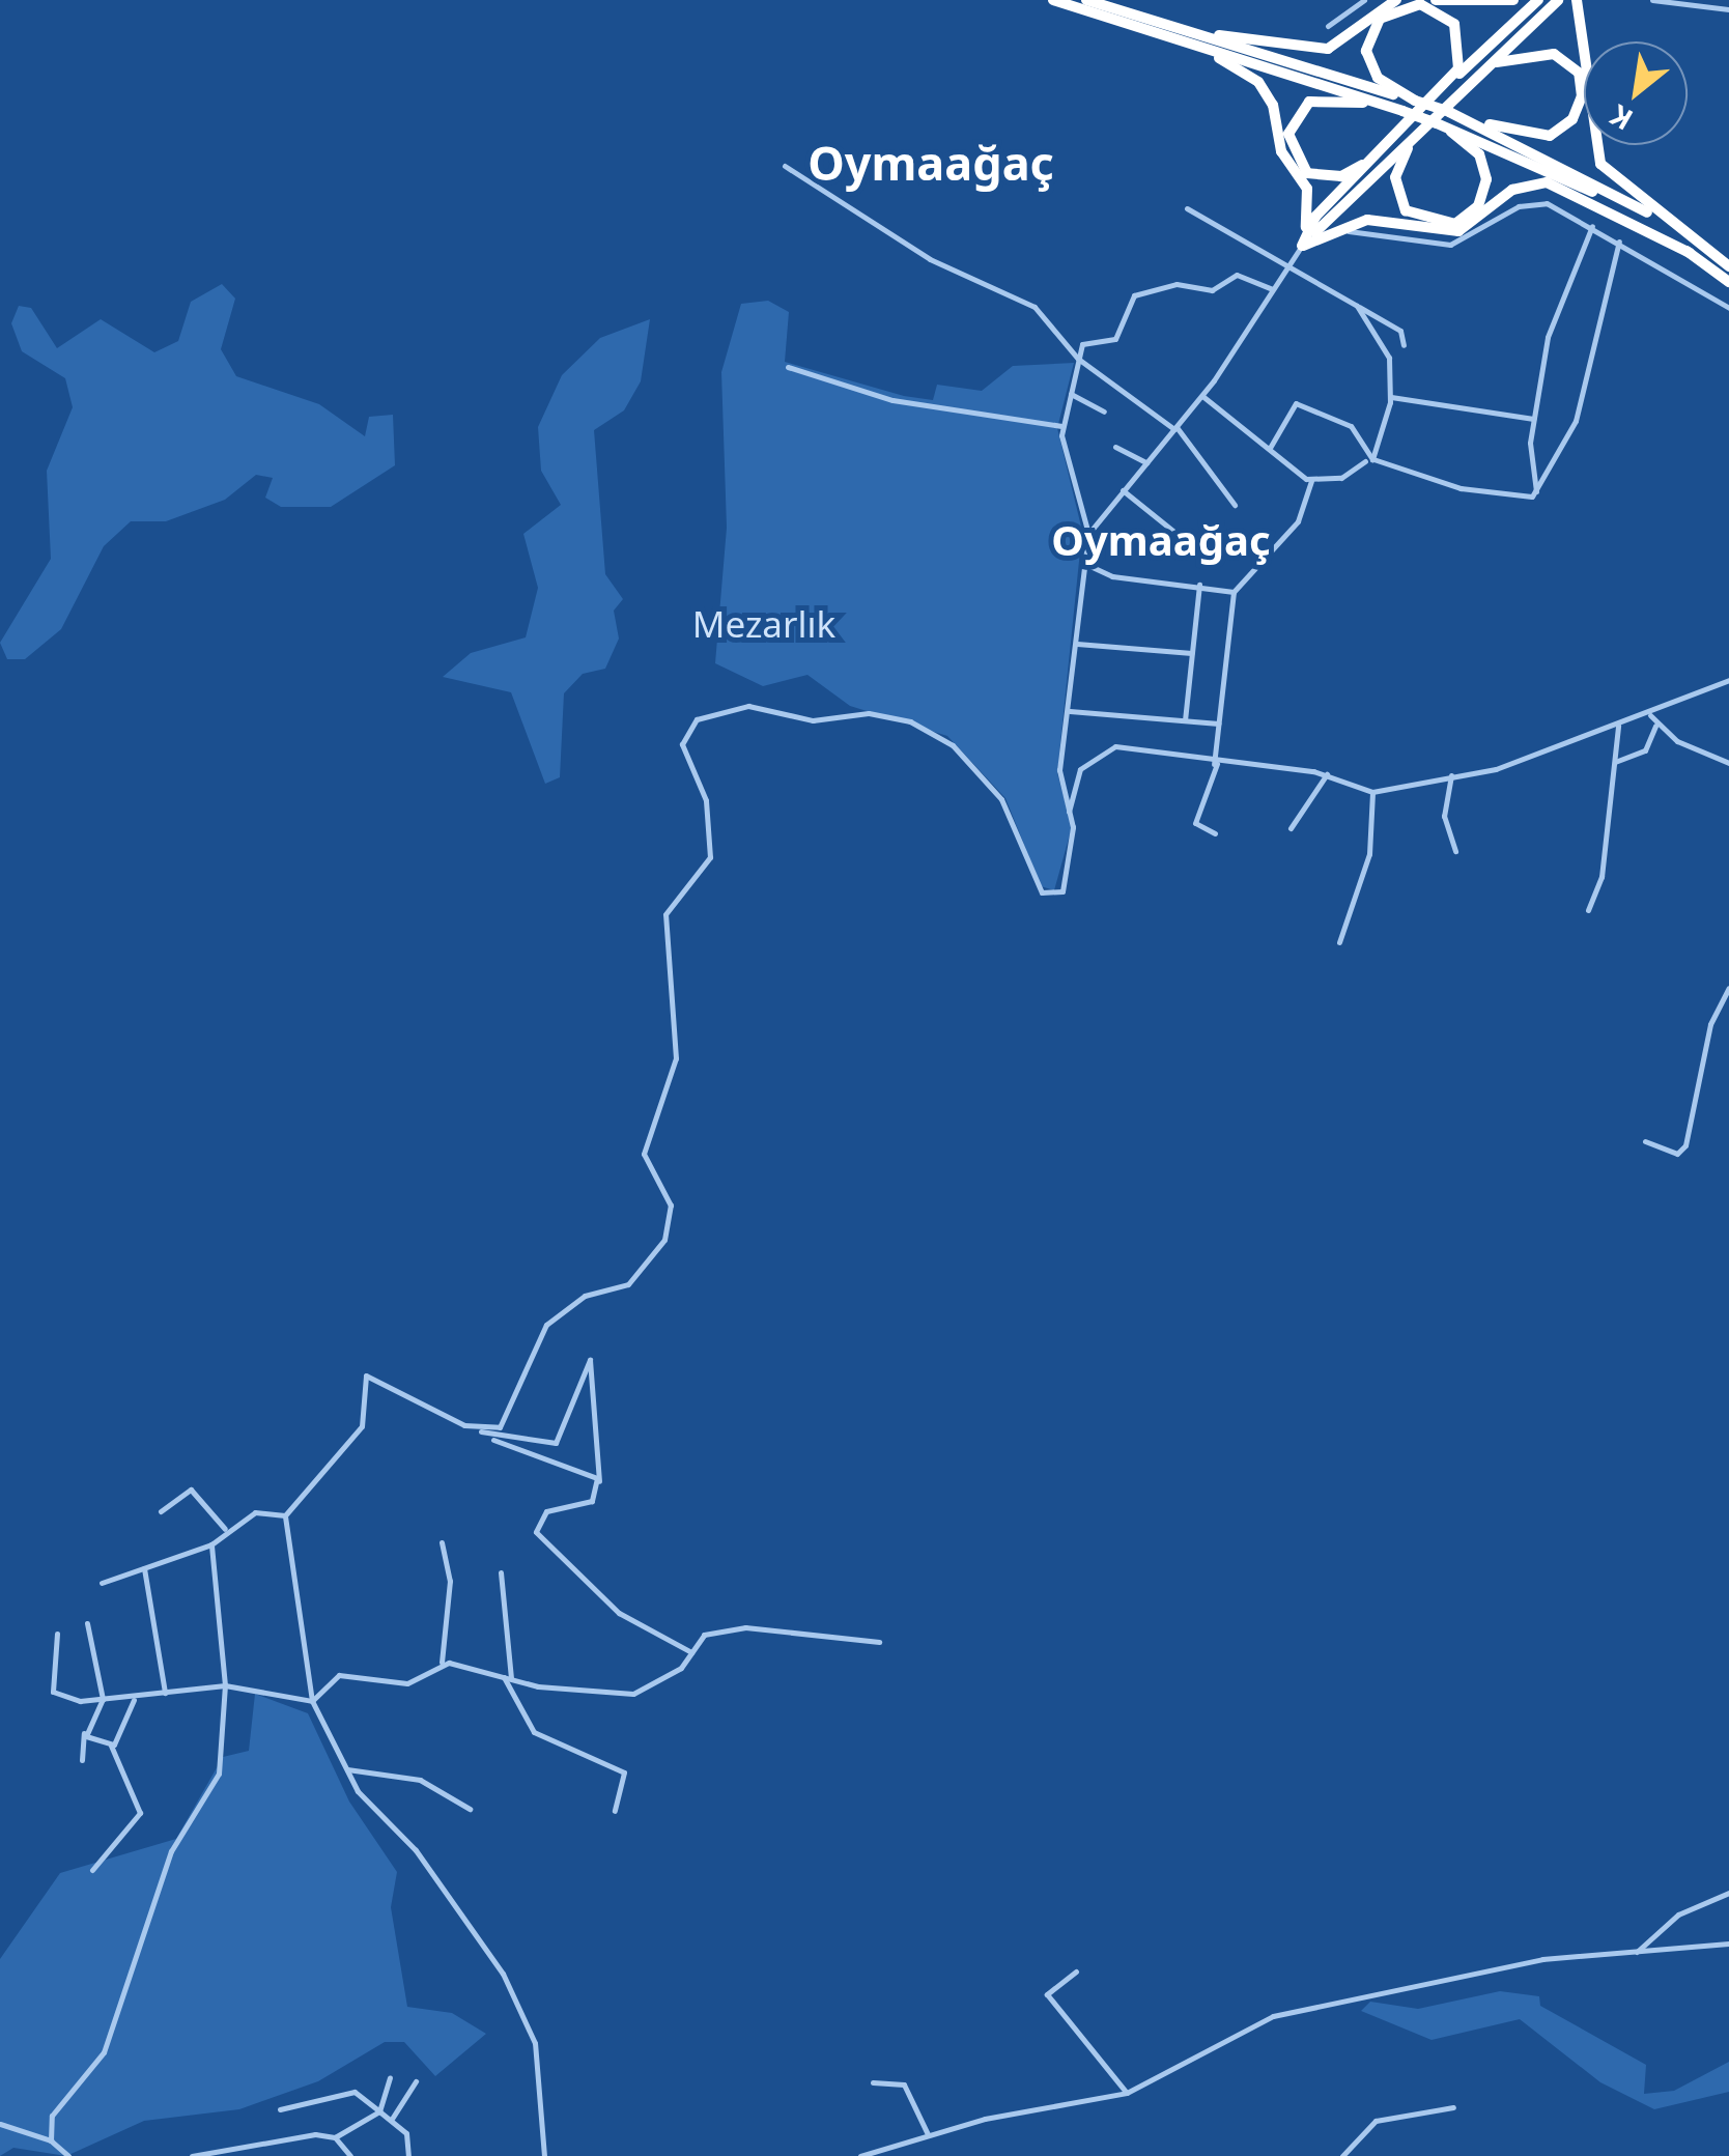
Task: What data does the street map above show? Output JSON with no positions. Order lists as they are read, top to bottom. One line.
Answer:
{"districts":["Oymaağaç","Oymaağaç"],"parks":["Mezarlık"],"north":"bottom left"}
